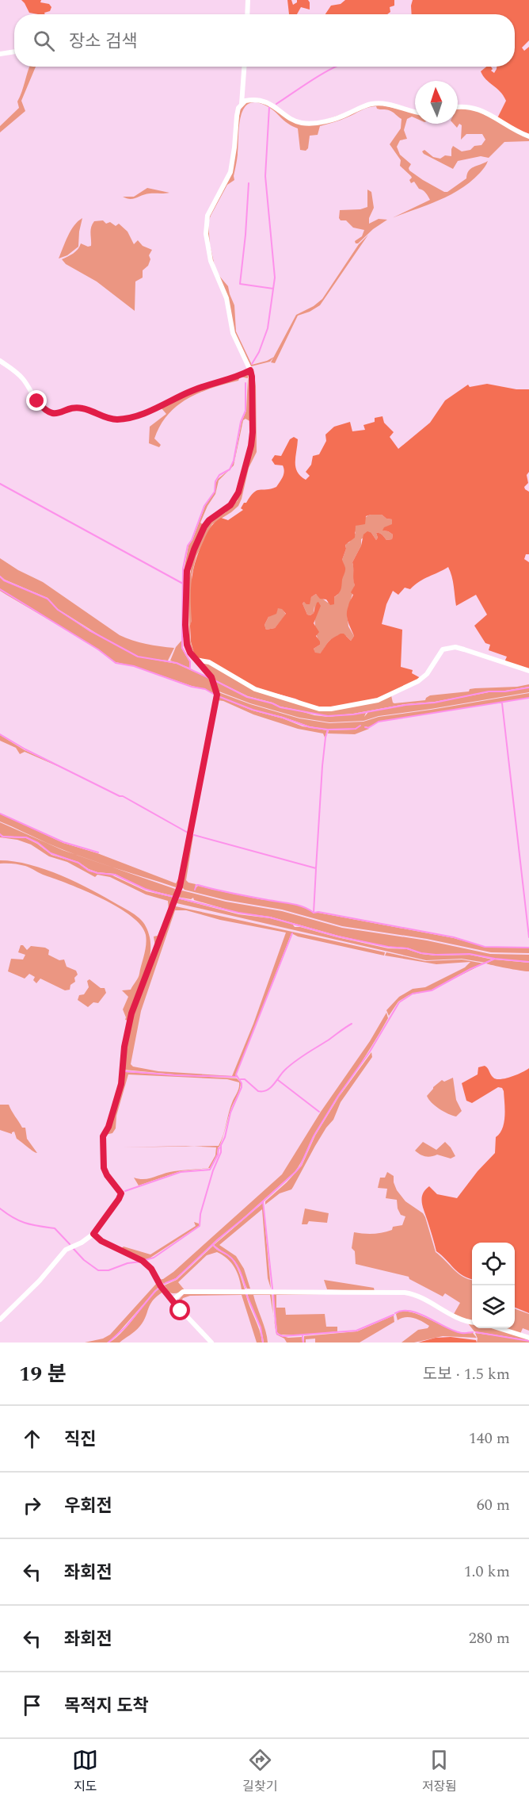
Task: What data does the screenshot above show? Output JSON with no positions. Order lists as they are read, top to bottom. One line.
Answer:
{"north":"top","page":{"search":"장소 검색","heading":["19 분","도보 · 1.5 km"],"list":[["직진","140 m"],["우회전","60 m"],["좌회전","1.0 km"],["좌회전","280 m"],"목적지 도착"],"nav":["지도","길찾기","저장됨"]}}
